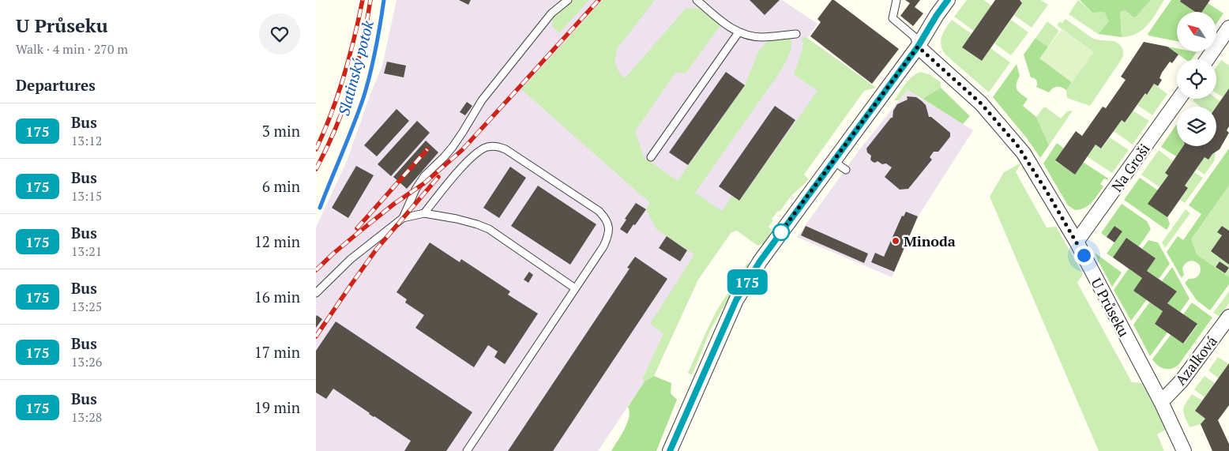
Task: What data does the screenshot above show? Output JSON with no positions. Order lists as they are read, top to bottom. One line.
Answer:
{"streets":{"street":["Na Groši","U Průseku","Azalková"]},"crossings":[["Na Groši","U Průseku"],["U Průseku","Azalková"]],"water":["Slatinský potok"],"places":["Minoda"],"lines":["bus line 175"],"north":"top left","page":{"heading":[["U Průseku","Walk · 4 min · 270 m"],"Departures"],"on_map":"175","list":[{"mark":"175","name":"Bus","note":"13:12","value":"3 min"},{"mark":"175","name":"Bus","note":"13:15","value":"6 min"},{"mark":"175","name":"Bus","note":"13:21","value":"12 min"},{"mark":"175","name":"Bus","note":"13:25","value":"16 min"},{"mark":"175","name":"Bus","note":"13:26","value":"17 min"},{"mark":"175","name":"Bus","note":"13:28","value":"19 min"}]}}
